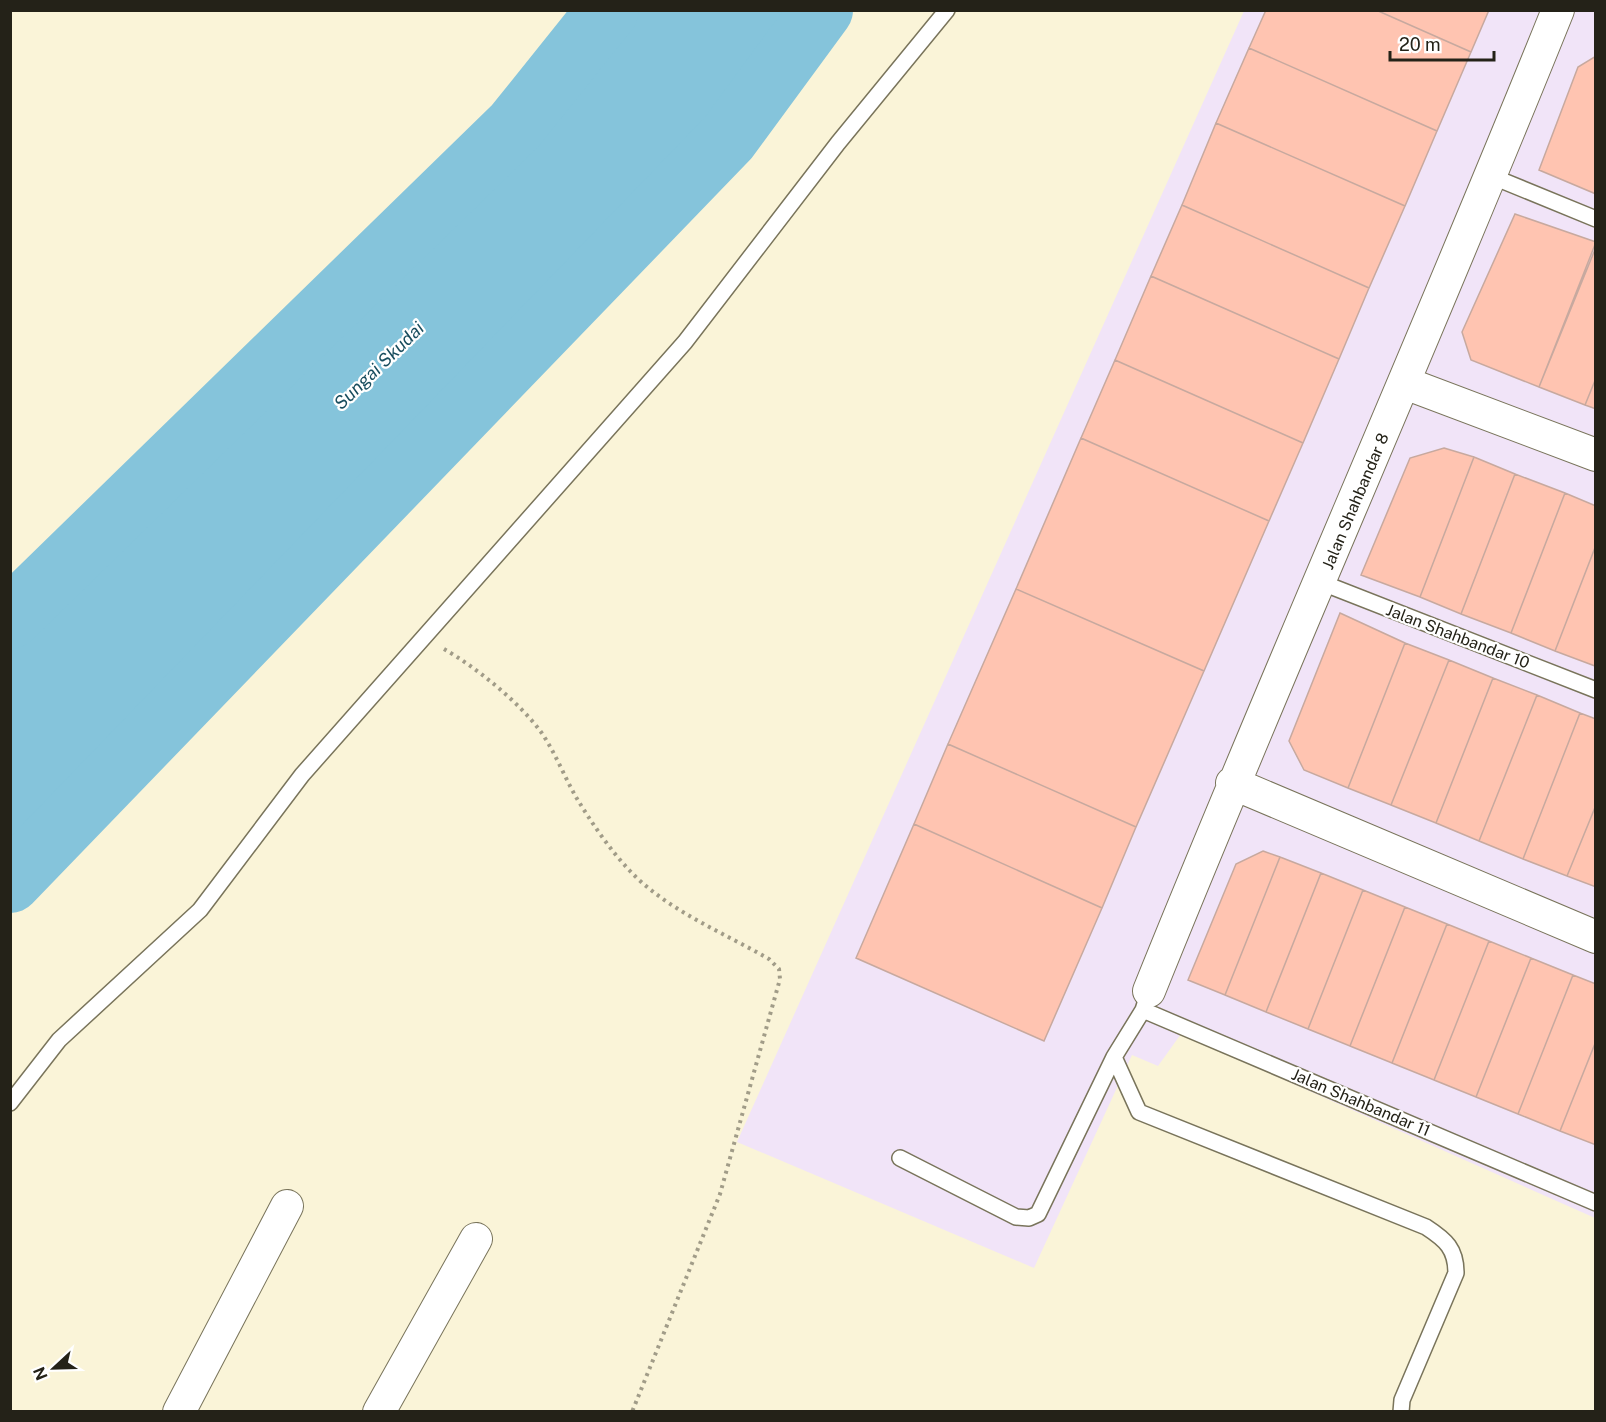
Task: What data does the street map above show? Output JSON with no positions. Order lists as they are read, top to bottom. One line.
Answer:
{"streets":{"street":["Jalan Shahbandar 8"],"lane":["Jalan Shahbandar 10","Jalan Shahbandar 11"]},"crossings":[["Jalan Shahbandar 8","Jalan Shahbandar 10"],["Jalan Shahbandar 8","Jalan Shahbandar 11"]],"water":["Sungai Skudai"],"scale_bar":"20 m","north":"left"}
